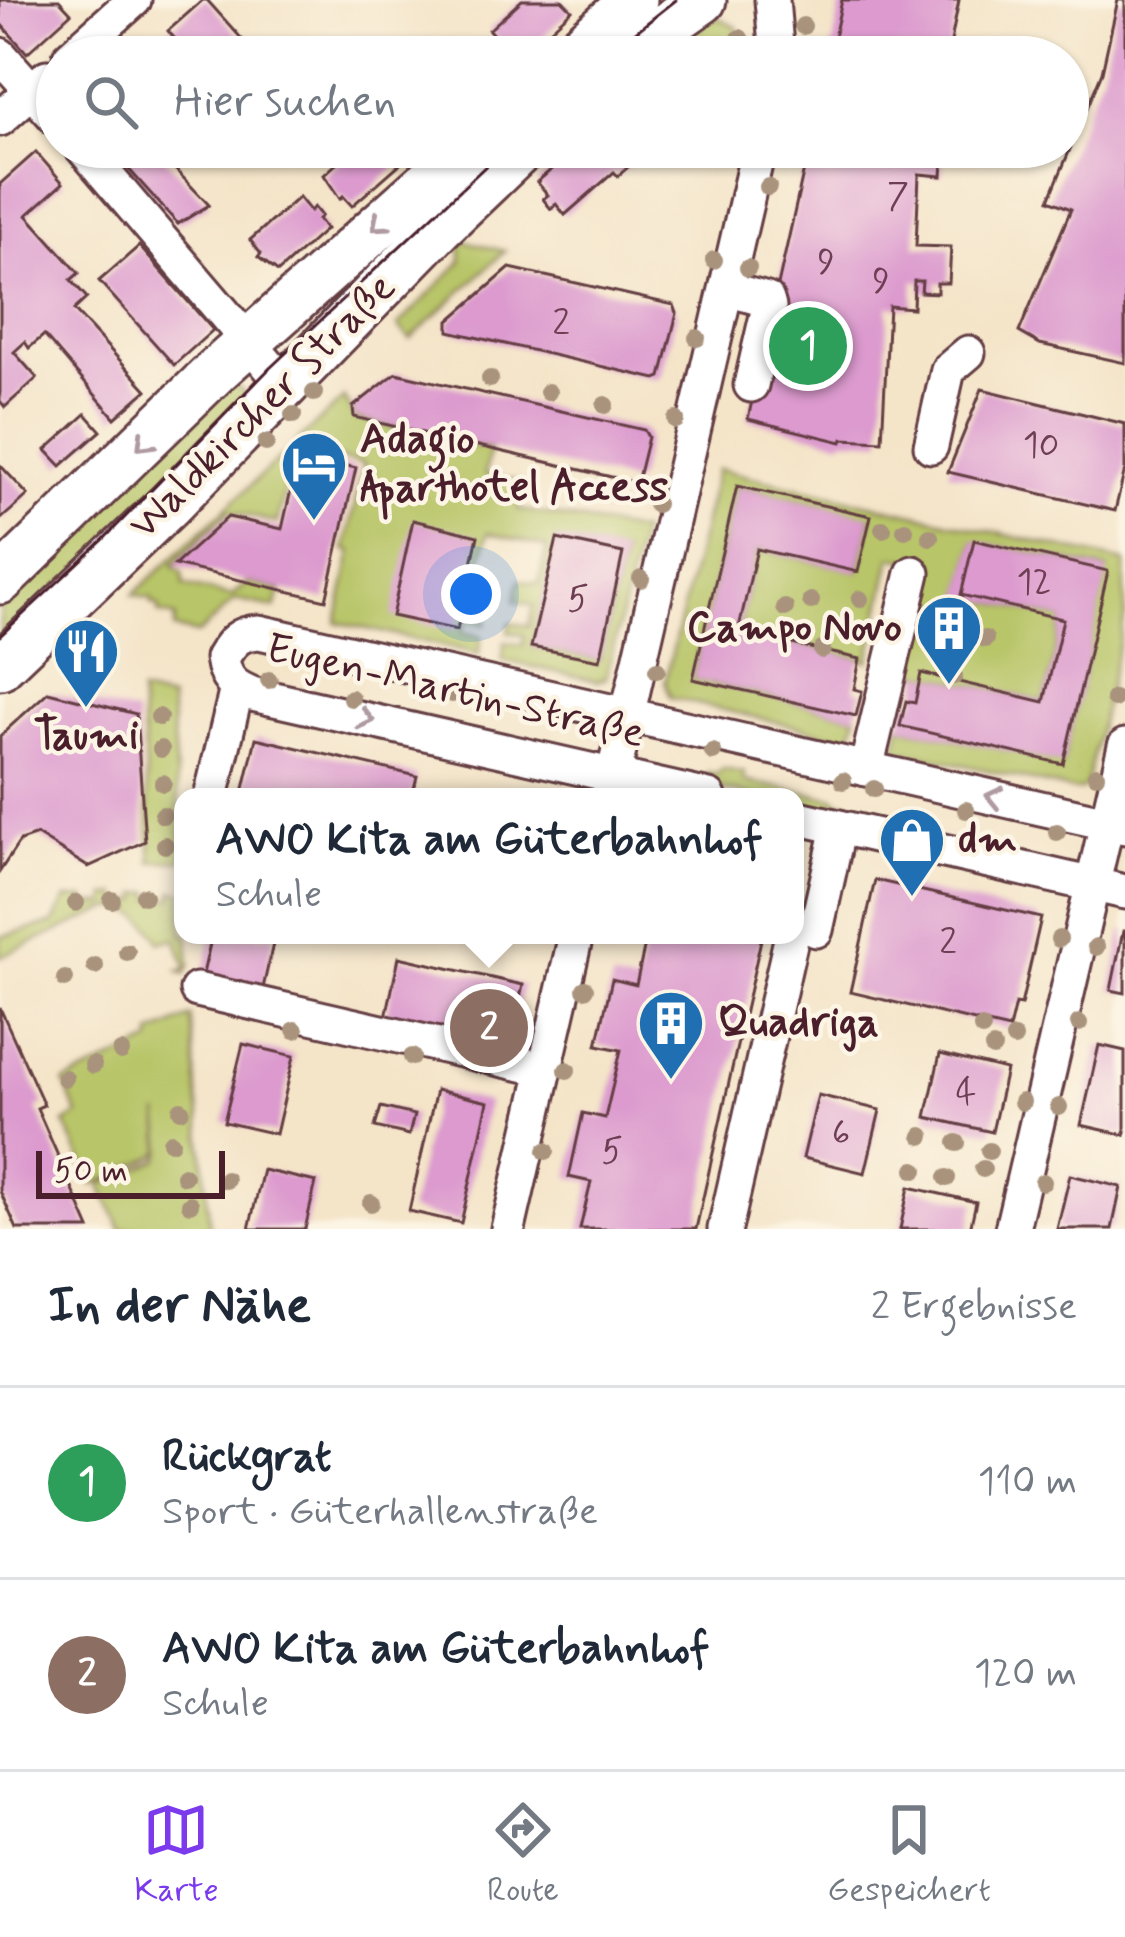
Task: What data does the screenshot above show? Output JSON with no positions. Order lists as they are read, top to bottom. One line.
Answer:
{"streets":{"main road":["Waldkircher Straße"],"street":["Eugen-Martin-Straße"]},"places":{"hotel":["Adagio Aparthotel Access"],"building":["Campo Novo","Quadriga"],"restaurant":["Taumi"],"shop":["dm"]},"house_numbers":["7","9","9","2","10","12","5","2","4","6","5"],"scale_bar":"50 m","page":{"search":"Hier suchen","pins":["1","2"],"popup":["AWO Kita am Güterbahnhof","Schule"],"scale":"50 m","heading":["In der Nähe","2 Ergebnisse"],"list":[{"mark":"1","name":"Rückgrat","note":"Sport · Güterhallenstraße","value":"110 m"},{"mark":"2","name":"AWO Kita am Güterbahnhof","note":"Schule","value":"120 m"}],"nav":["Karte","Route","Gespeichert"]}}
